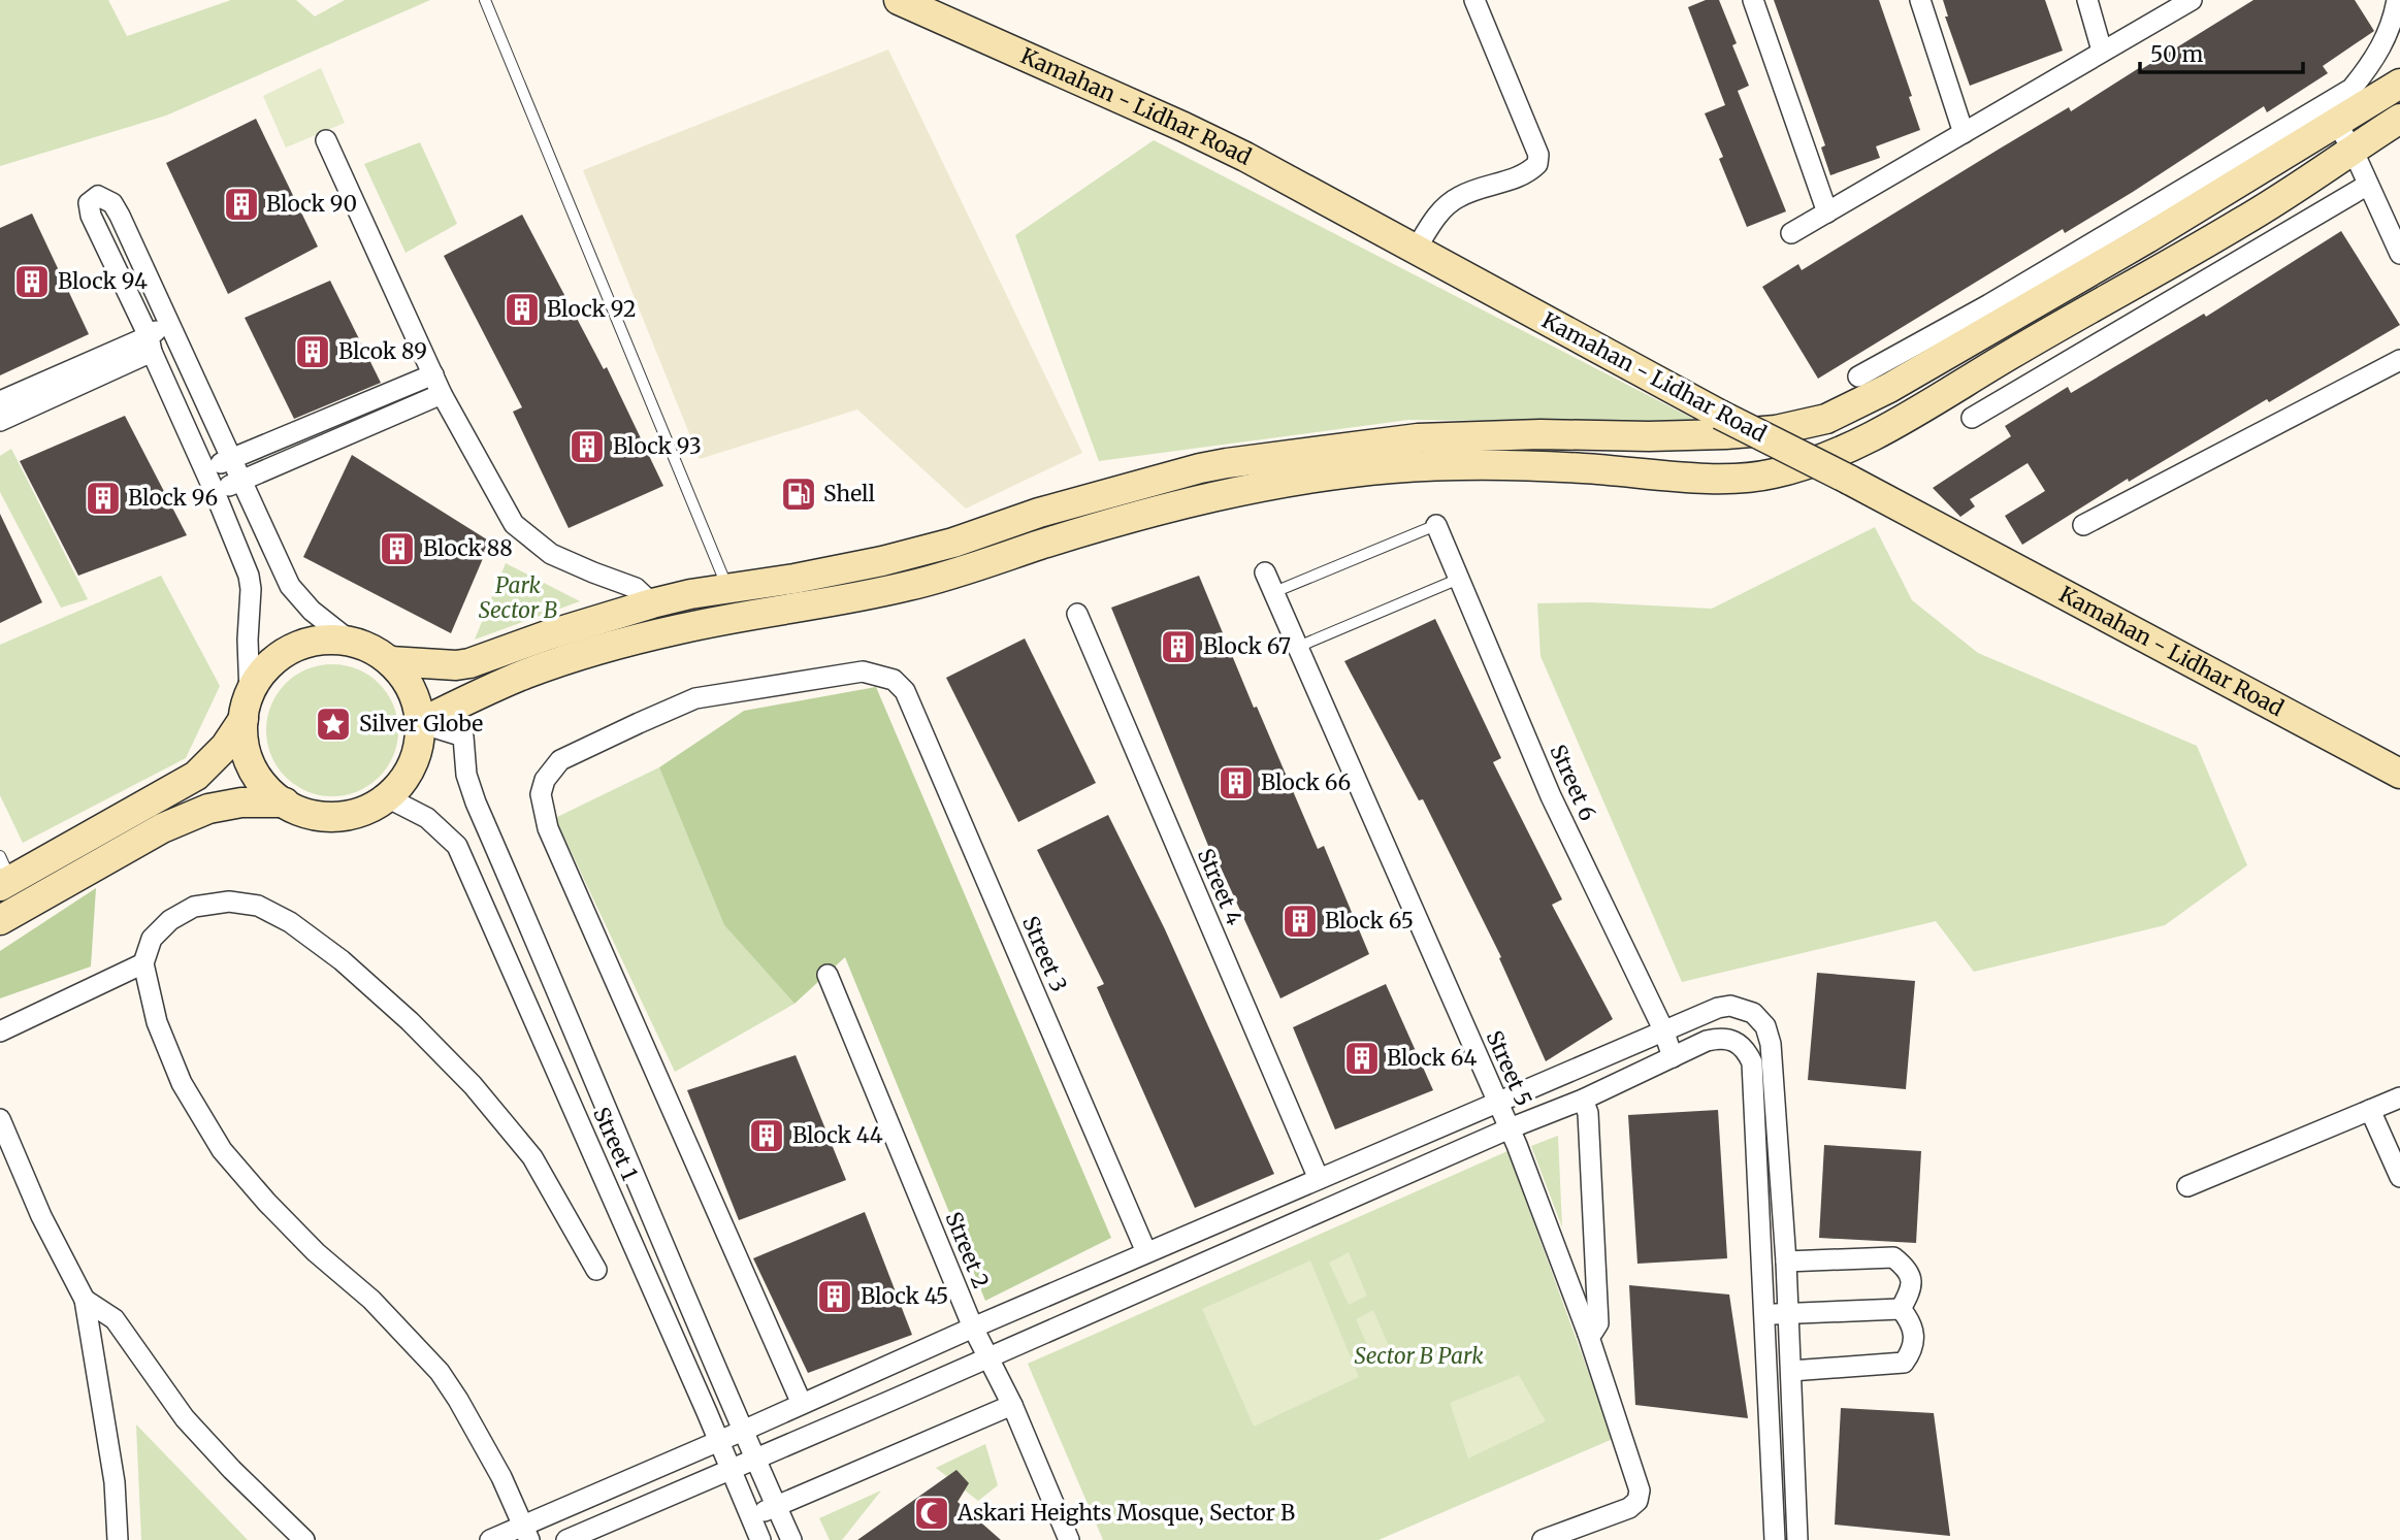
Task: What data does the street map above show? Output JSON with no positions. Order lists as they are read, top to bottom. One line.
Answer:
{"streets":{"street":["Kamahan - Lidhar Road","Street 6","Street 4","Street 3","Street 5","Street 1","Street 2"]},"parks":["Park Sector B","Sector B Park"],"places":{"building":["Block 90","Block 94","Block 92","Blcok 89","Block 93","Block 96","Block 88","Block 67","Block 66","Block 65","Block 64","Block 44","Block 45"],"fuel station":["Shell"],"place":["Silver Globe"],"mosque":["Askari Heights Mosque, Sector B"]},"scale_bar":"50 m"}
